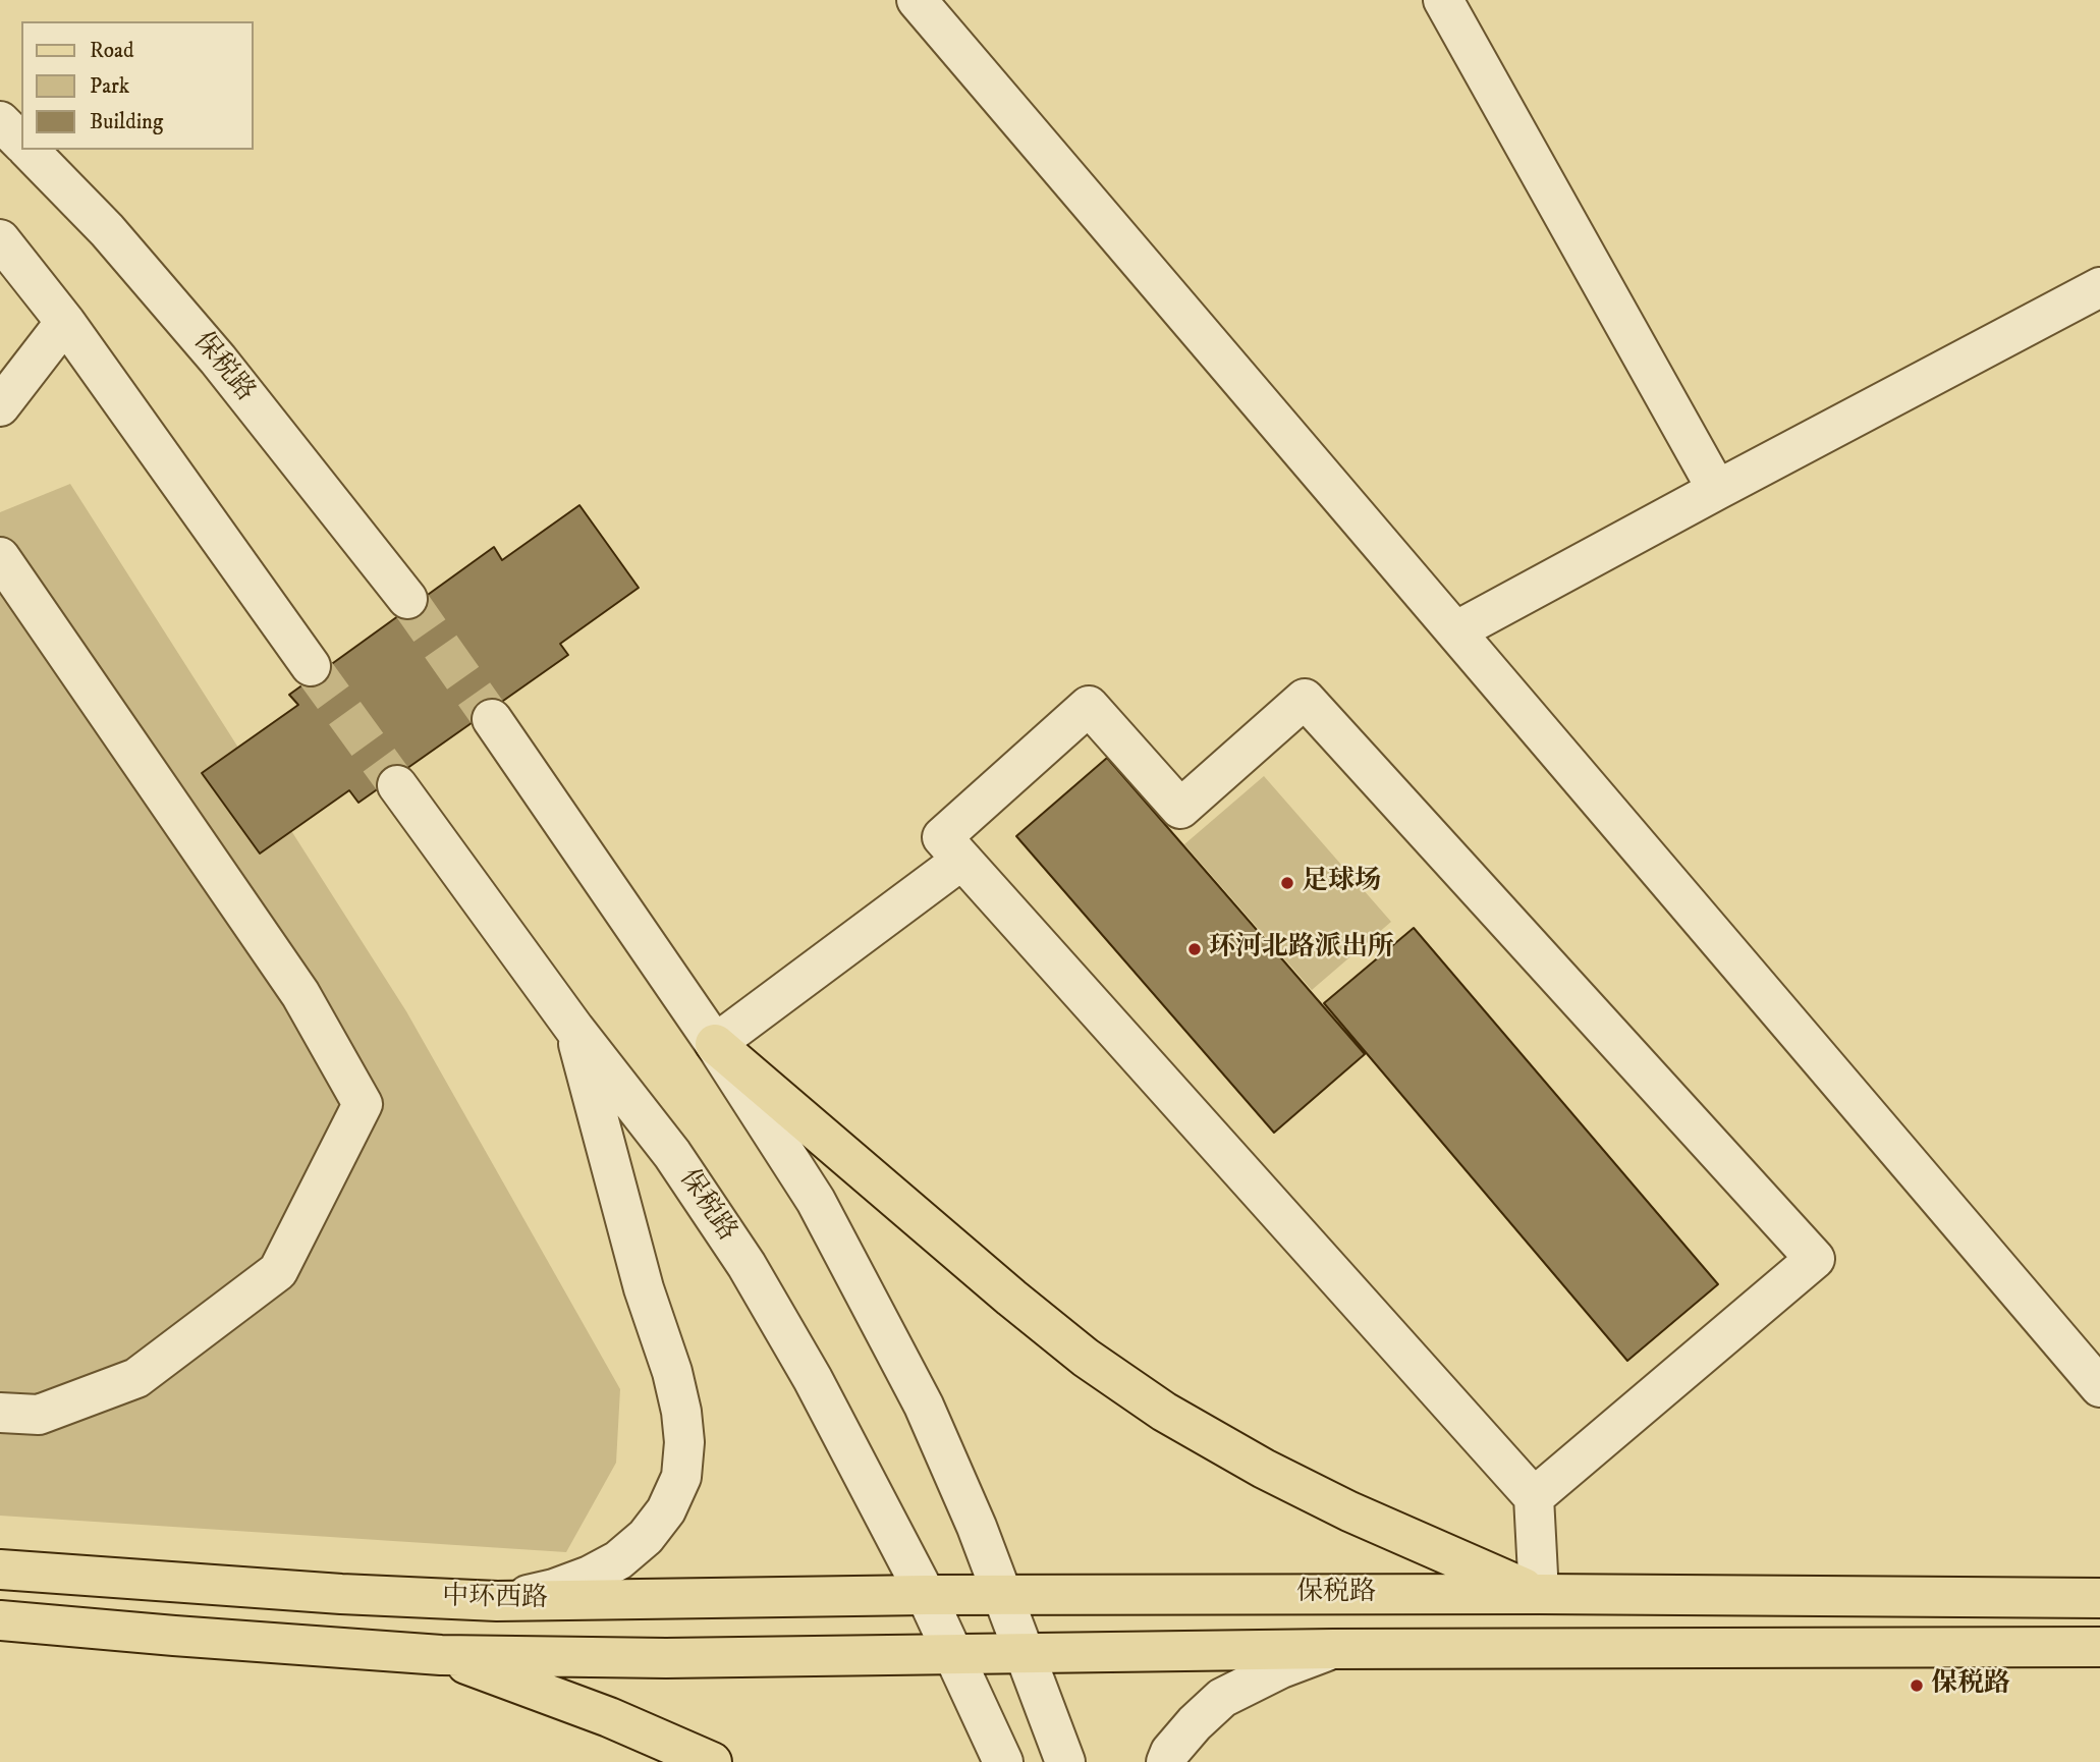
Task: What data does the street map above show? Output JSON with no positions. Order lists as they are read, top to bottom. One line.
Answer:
{"streets":{"main road":["保税路","中环西路"]},"crossings":[["保税路","中环西路"]],"places":["足球场","环河北路派出所","保税路"],"legend":["Road","Park","Building"]}
